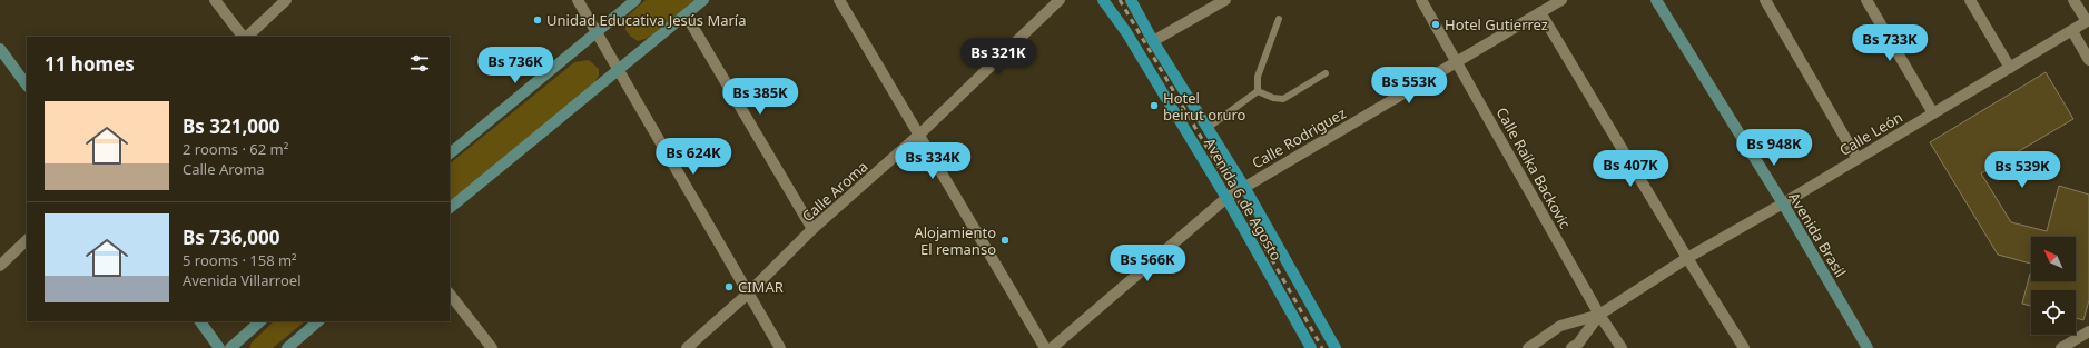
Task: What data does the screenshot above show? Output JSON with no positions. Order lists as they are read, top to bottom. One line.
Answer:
{"streets":{"main road":["Avenida 6 de Agosto","Avenida Brasil"],"street":["Calle León","Calle Rodriguez","Calle Raika Backovic","Calle Aroma"]},"crossings":[["Calle León","Calle Raika Backovic"],["Calle León","Avenida Brasil"],["Calle Rodriguez","Calle Raika Backovic"],["Calle Rodriguez","Avenida 6 de Agosto"]],"places":["Unidad Educativa Jesús María","Hotel Gutierrez","Hotel beirut oruro","Alojamiento El remanso","CIMAR"],"north":"top left","page":{"price":["Bs 733K","Bs 321K","Bs 736K","Bs 553K","Bs 385K","Bs 948K","Bs 624K","Bs 334K","Bs 407K","Bs 539K","Bs 566K"],"heading":"11 homes","list":[{"name":"Bs 321,000","note":"2 rooms · 62 m² · Calle Aroma"},{"name":"Bs 736,000","note":"5 rooms · 158 m² · Avenida Villarroel"}]}}
